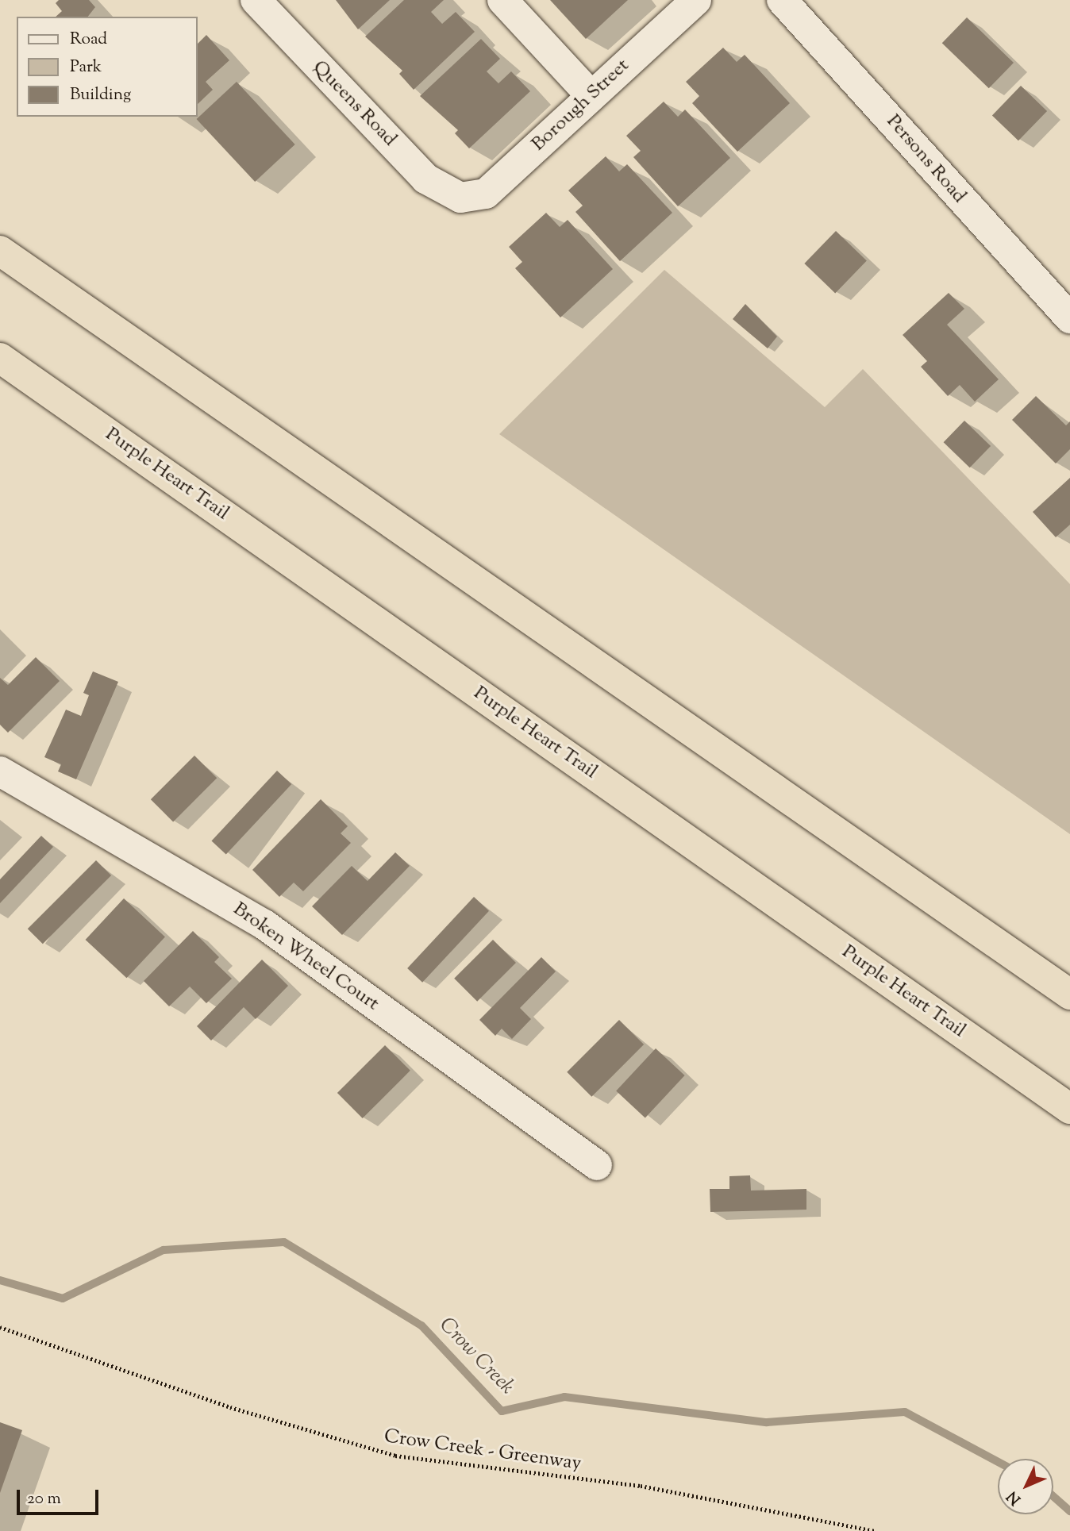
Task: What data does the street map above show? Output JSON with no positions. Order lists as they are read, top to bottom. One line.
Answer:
{"streets":{"highway":["Purple Heart Trail"],"street":["Queens Road","Borough Street","Persons Road","Broken Wheel Court"],"path":["Crow Creek - Greenway"]},"crossings":[["Queens Road","Borough Street"]],"water":["Crow Creek"],"legend":["Road","Park","Building"],"scale_bar":"20 m","north":"bottom left"}
